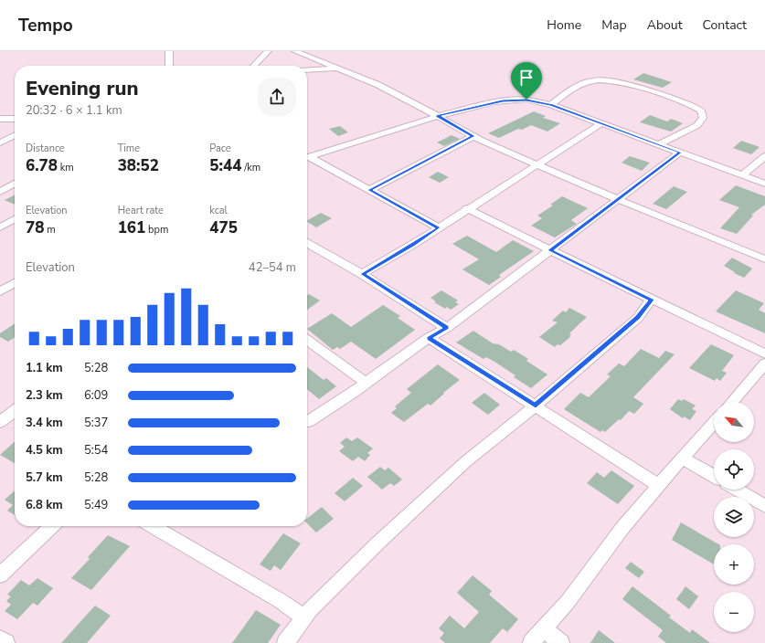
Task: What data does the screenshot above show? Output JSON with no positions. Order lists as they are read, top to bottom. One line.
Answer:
{"north":"top left","page":{"header":"Tempo","nav":["Home","Map","About","Contact"],"heading":["Evening run","20:32 · 6 × 1.1 km"],"stats":[["Distance","6.78 km"],["Time","38:52"],["Pace","5:44 /km"],["Elevation","78 m"],["Heart rate","161 bpm"],["kcal","475"]],"chart":["Elevation","42–54 m"],"list":[{"name":"1.1 km","note":"5:28"},{"name":"2.3 km","note":"6:09"},{"name":"3.4 km","note":"5:37"},{"name":"4.5 km","note":"5:54"},{"name":"5.7 km","note":"5:28"},{"name":"6.8 km","note":"5:49"}],"map_buttons":["+","−"]}}
